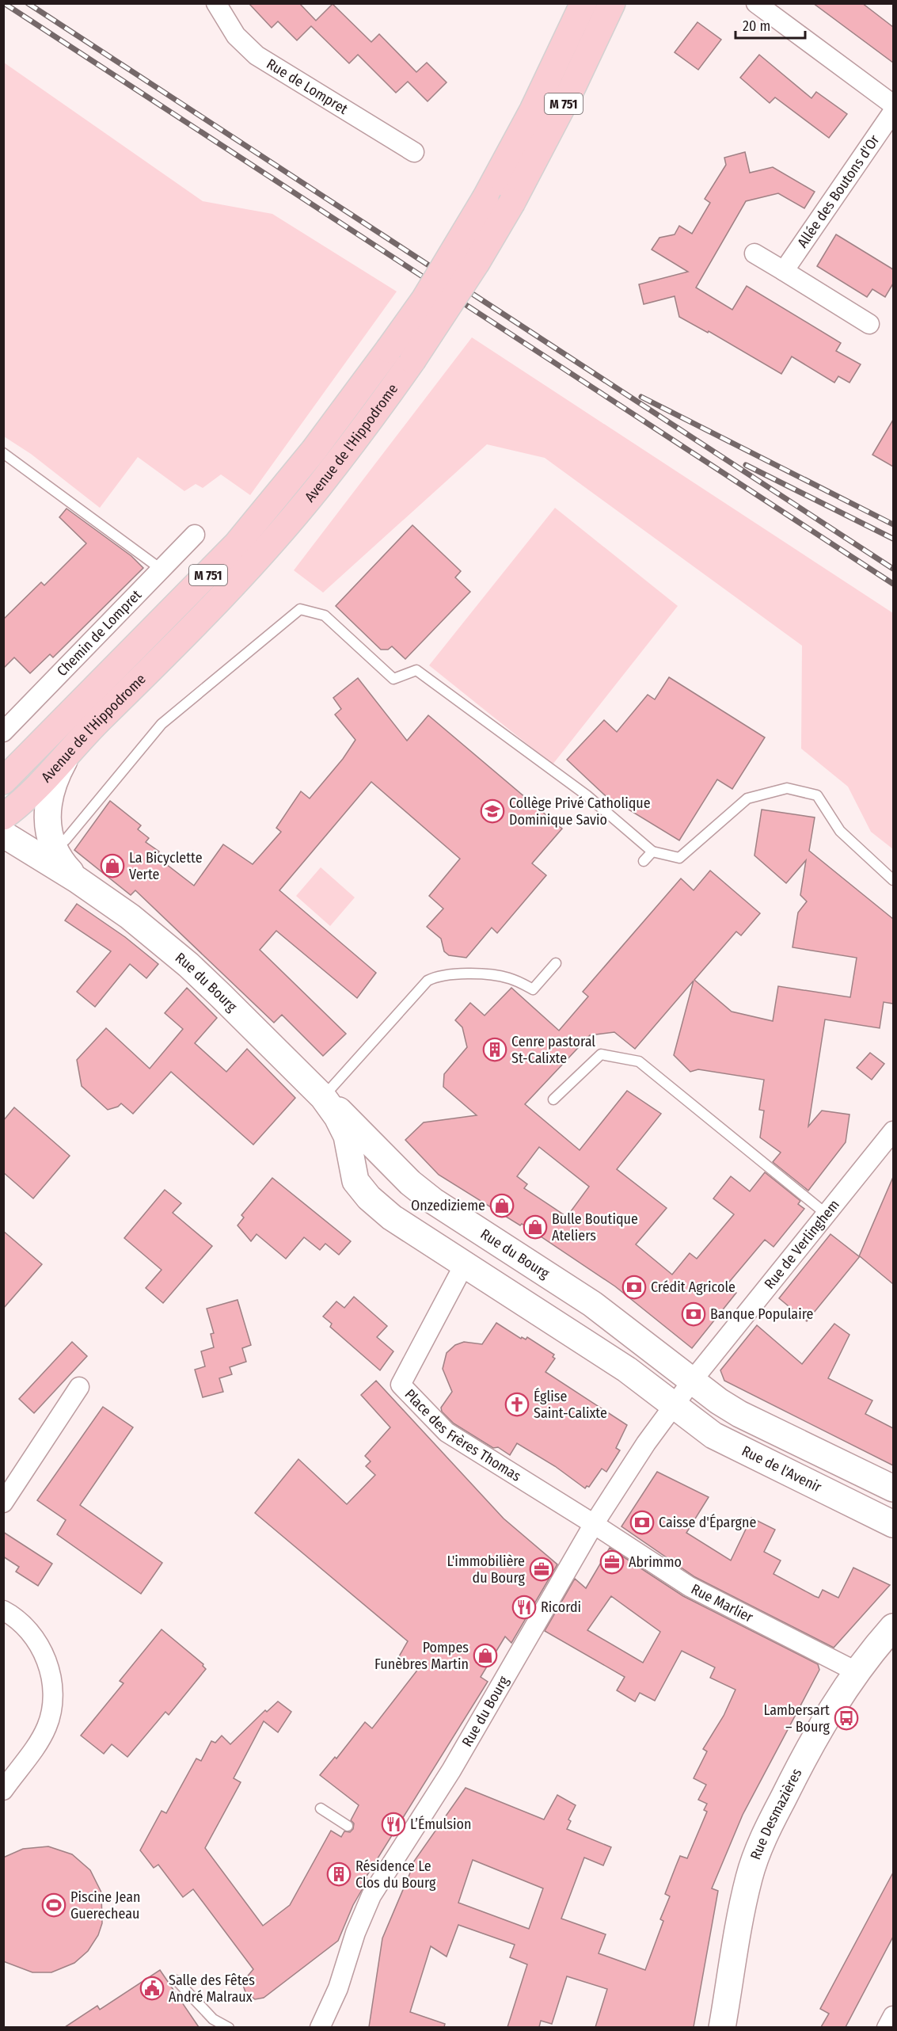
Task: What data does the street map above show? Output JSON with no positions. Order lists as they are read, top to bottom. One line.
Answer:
{"streets":{"main road":["M 751","Avenue de l'Hippodrome"],"street":["Rue de Lompret","Allée des Boutons d'Or","Chemin de Lompret","Rue du Bourg","Rue de Verlinghem","Place des Frères Thomas","Rue de l'Avenir","Rue Marlier","Rue Desmazières"]},"crossings":[["Avenue de l'Hippodrome","Rue du Bourg"],["Rue du Bourg","Rue de Verlinghem"],["Rue du Bourg","Place des Frères Thomas"],["Rue du Bourg","Rue de l'Avenir"],["Rue du Bourg","Rue Marlier"],["Place des Frères Thomas","Rue Marlier"],["Rue Marlier","Rue Desmazières"]],"places":{"school or university":["Collège Privé Catholique Dominique Savio"],"shop":["La Bicyclette Verte","Onzedizieme","Bulle Boutique Ateliers","Pompes Funèbres Martin"],"building":["Cenre pastoral St-Calixte","Résidence Le Clos du Bourg"],"bank":["Crédit Agricole","Banque Populaire","Caisse d'Épargne"],"church":["Église Saint-Calixte"],"office":["Abrimmo","L'immobilière du Bourg"],"restaurant":["Ricordi","L’Émulsion"],"bus stop":["Lambersart – Bourg"],"sports":["Piscine Jean Guerecheau"],"public building":["Salle des Fêtes André Malraux"]},"scale_bar":"20 m"}
